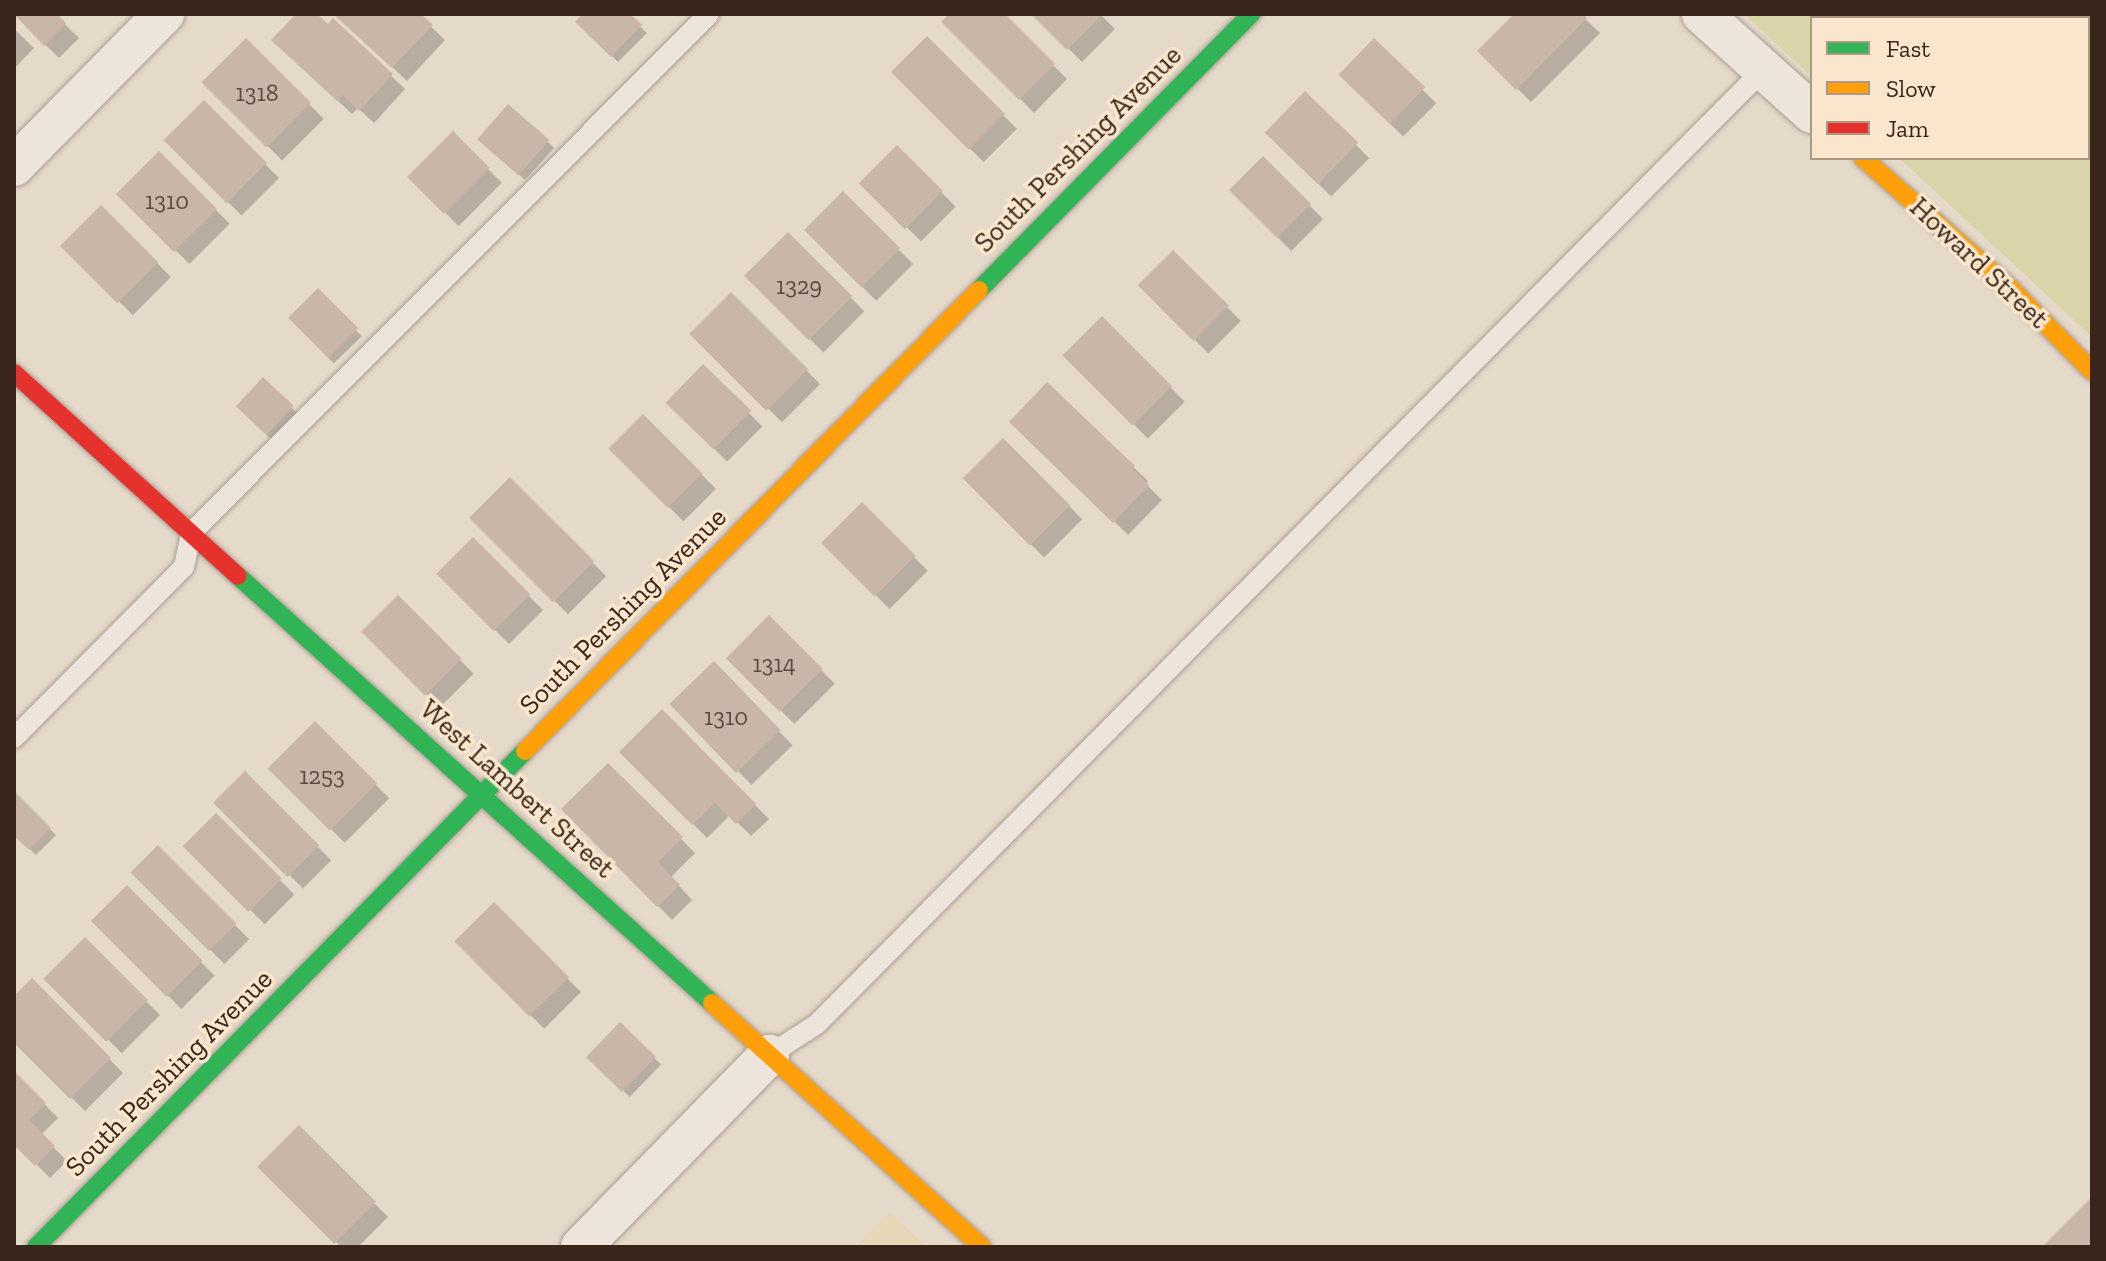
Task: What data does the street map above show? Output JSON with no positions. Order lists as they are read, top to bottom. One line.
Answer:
{"streets":{"street":["South Pershing Avenue","Howard Street","West Lambert Street"]},"crossings":[["South Pershing Avenue","West Lambert Street"]],"house_numbers":["1318","1310","1329","1314","1310","1253"],"legend":["Fast","Slow","Jam"]}
